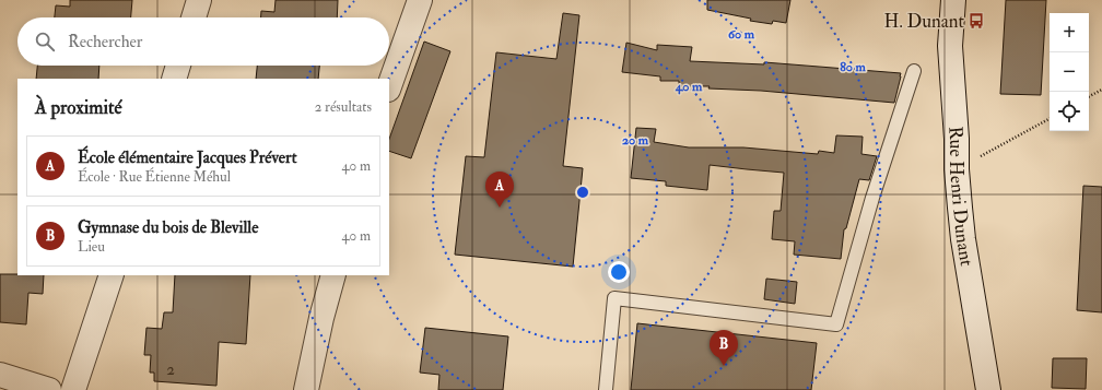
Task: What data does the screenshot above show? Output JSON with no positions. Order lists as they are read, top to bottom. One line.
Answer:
{"streets":{"street":["Rue Henri Dunant"]},"places":{"bus stop":["H. Dunant"]},"house_numbers":["2"],"page":{"map_buttons":["+","−"],"search":"Rechercher","heading":["À proximité","2 résultats"],"list":[{"mark":"A","name":"École élémentaire Jacques Prévert","note":"École · Rue Étienne Méhul","value":"40 m"},{"mark":"B","name":"Gymnase du bois de Bleville","note":"Lieu","value":"40 m"}],"pins":["A","B"]},"rings":["60 m","80 m","40 m","20 m"]}
